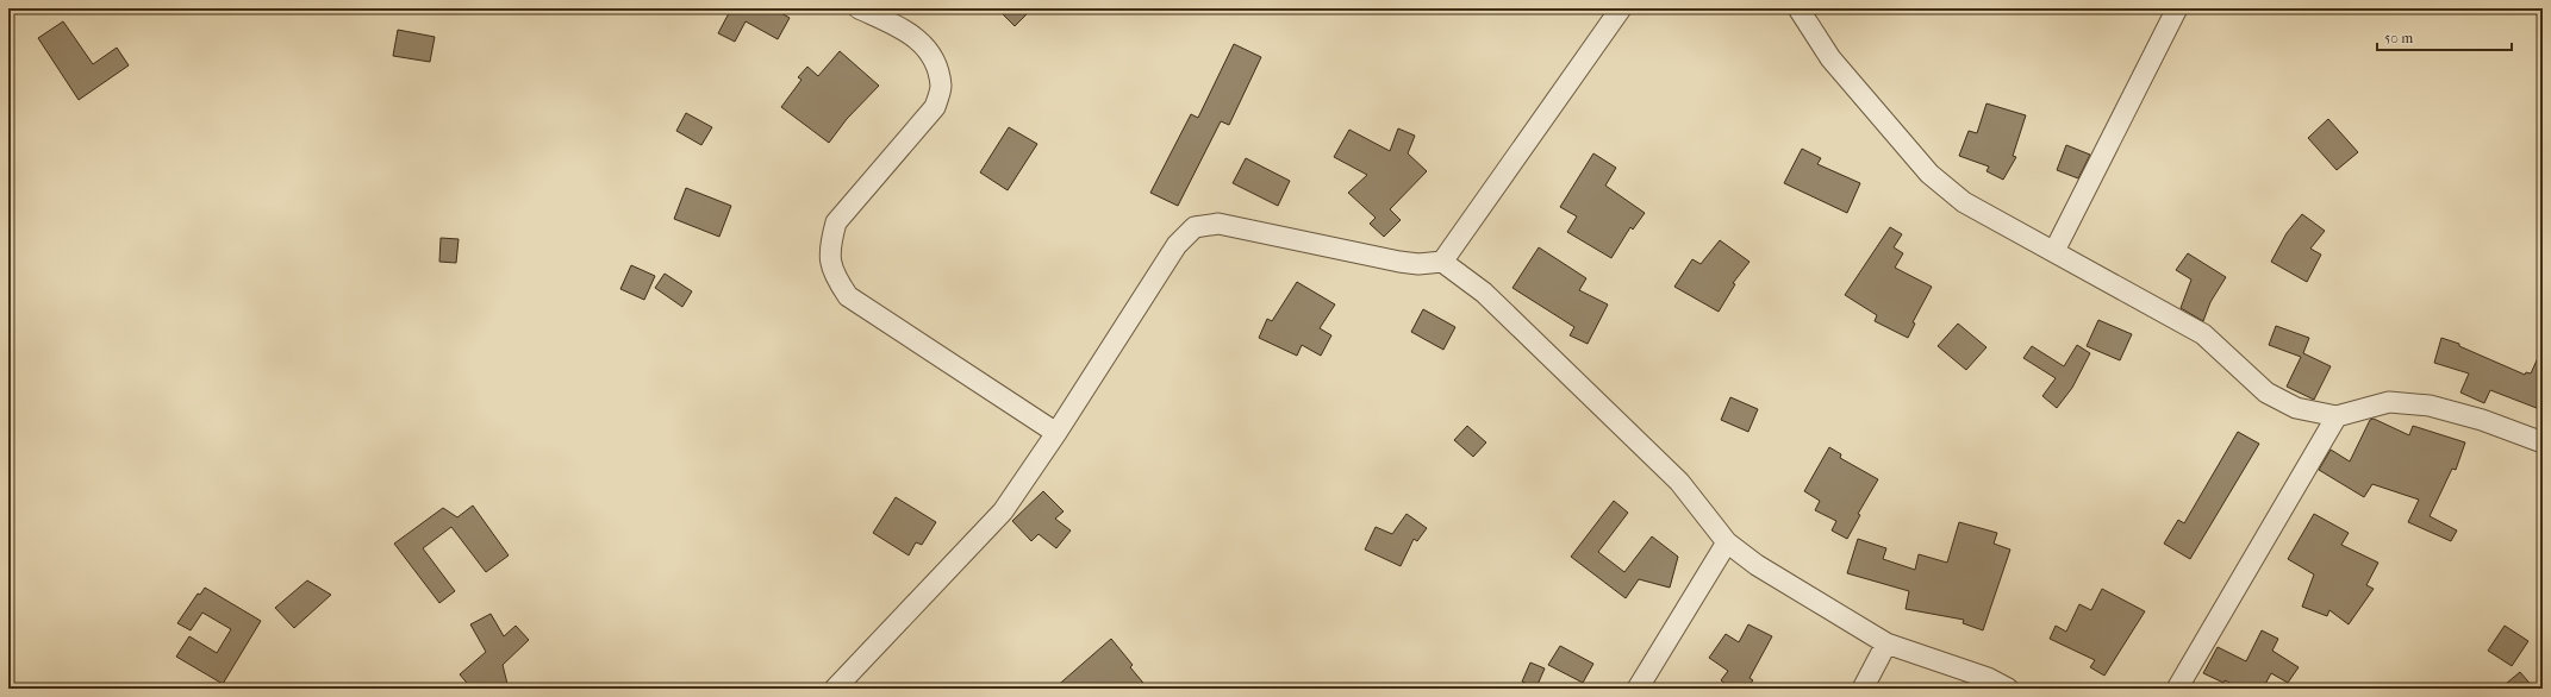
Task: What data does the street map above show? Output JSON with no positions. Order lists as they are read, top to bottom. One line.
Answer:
{"scale_bar":"50 m"}
